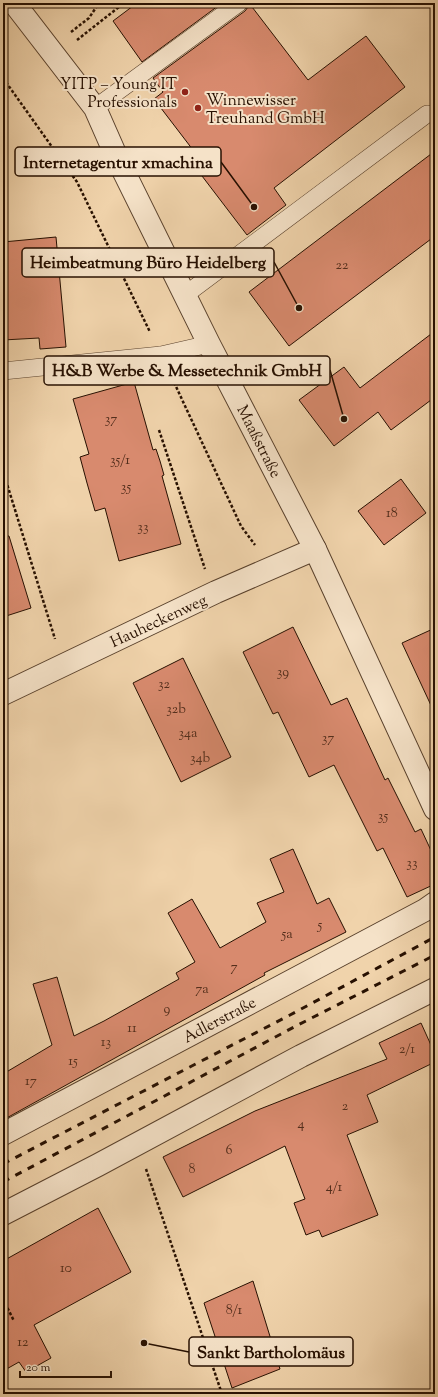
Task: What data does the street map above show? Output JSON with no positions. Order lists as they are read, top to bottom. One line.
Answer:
{"streets":{"street":["Maaßstraße","Hauheckenweg","Adlerstraße"]},"crossings":[["Maaßstraße","Hauheckenweg"]],"places":["YITP − Young IT Professionals","Winnewisser Treuhand GmbH","Internetagentur xmachina","Heimbeatmung Büro Heidelberg","H&B Werbe & Messetechnik GmbH","Sankt Bartholomäus"],"house_numbers":["22","37","35/1","35","18","33","39","32","32b","34a","37","34b","35","33","5","5a","7","7a","9","11","13","2/1","15","17","2","4","6","8","4/1","10","8/1","12"],"scale_bar":"20 m"}
